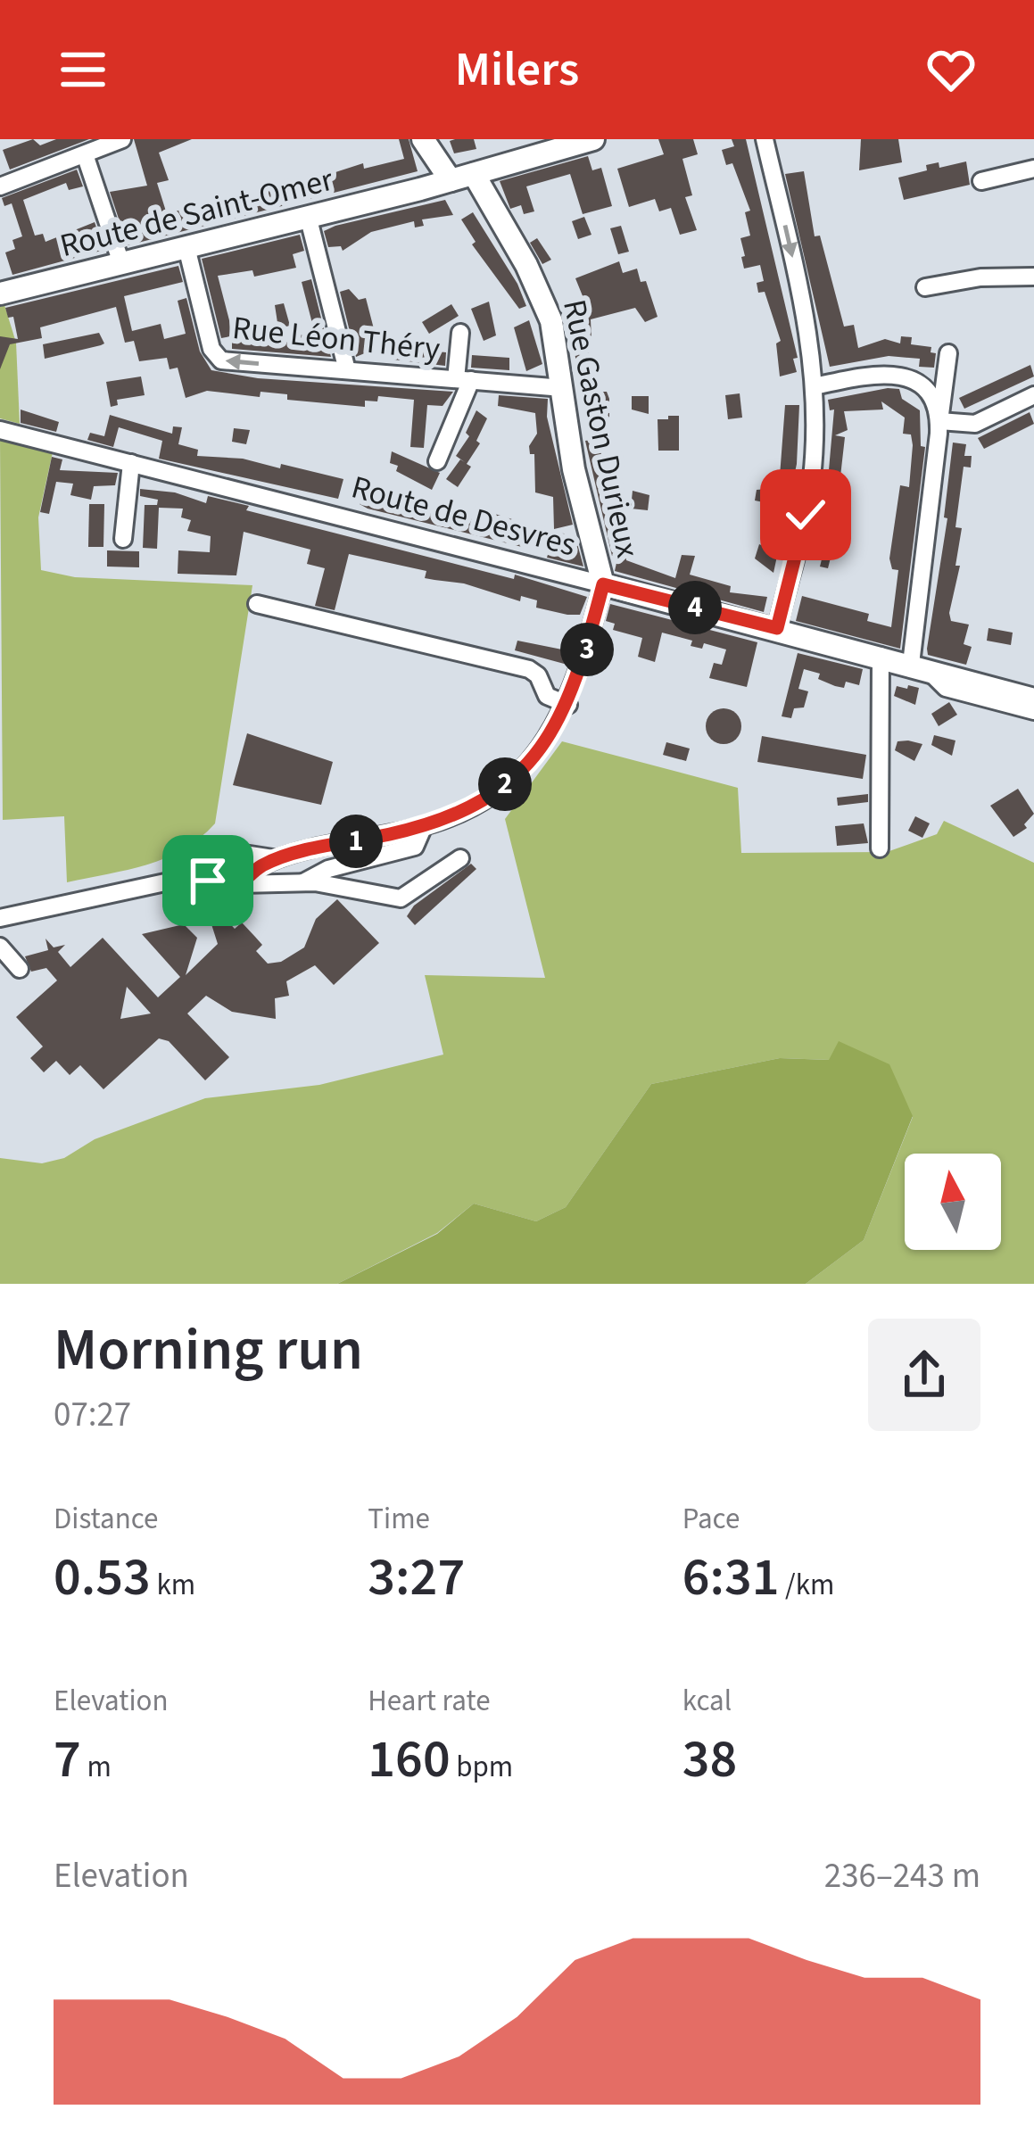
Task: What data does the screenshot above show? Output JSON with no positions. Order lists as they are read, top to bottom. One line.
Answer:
{"streets":{"main road":["Route de Saint-Omer","Rue Gaston Durieux","Route de Desvres"],"street":["Rue Léon Théry"]},"crossings":[["Route de Saint-Omer","Rue Léon Théry"],["Route de Saint-Omer","Rue Gaston Durieux"],["Rue Léon Théry","Rue Gaston Durieux"],["Rue Gaston Durieux","Route de Desvres"]],"one_way":["Rue Léon Théry"],"north":"top","page":{"header":"Milers","pins":["4","3","2","1"],"heading":["Morning run","07:27"],"stats":[["Distance","0.53 km"],["Time","3:27"],["Pace","6:31 /km"],["Elevation","7 m"],["Heart rate","160 bpm"],["kcal","38"]],"chart":["Elevation","236–243 m"]}}
